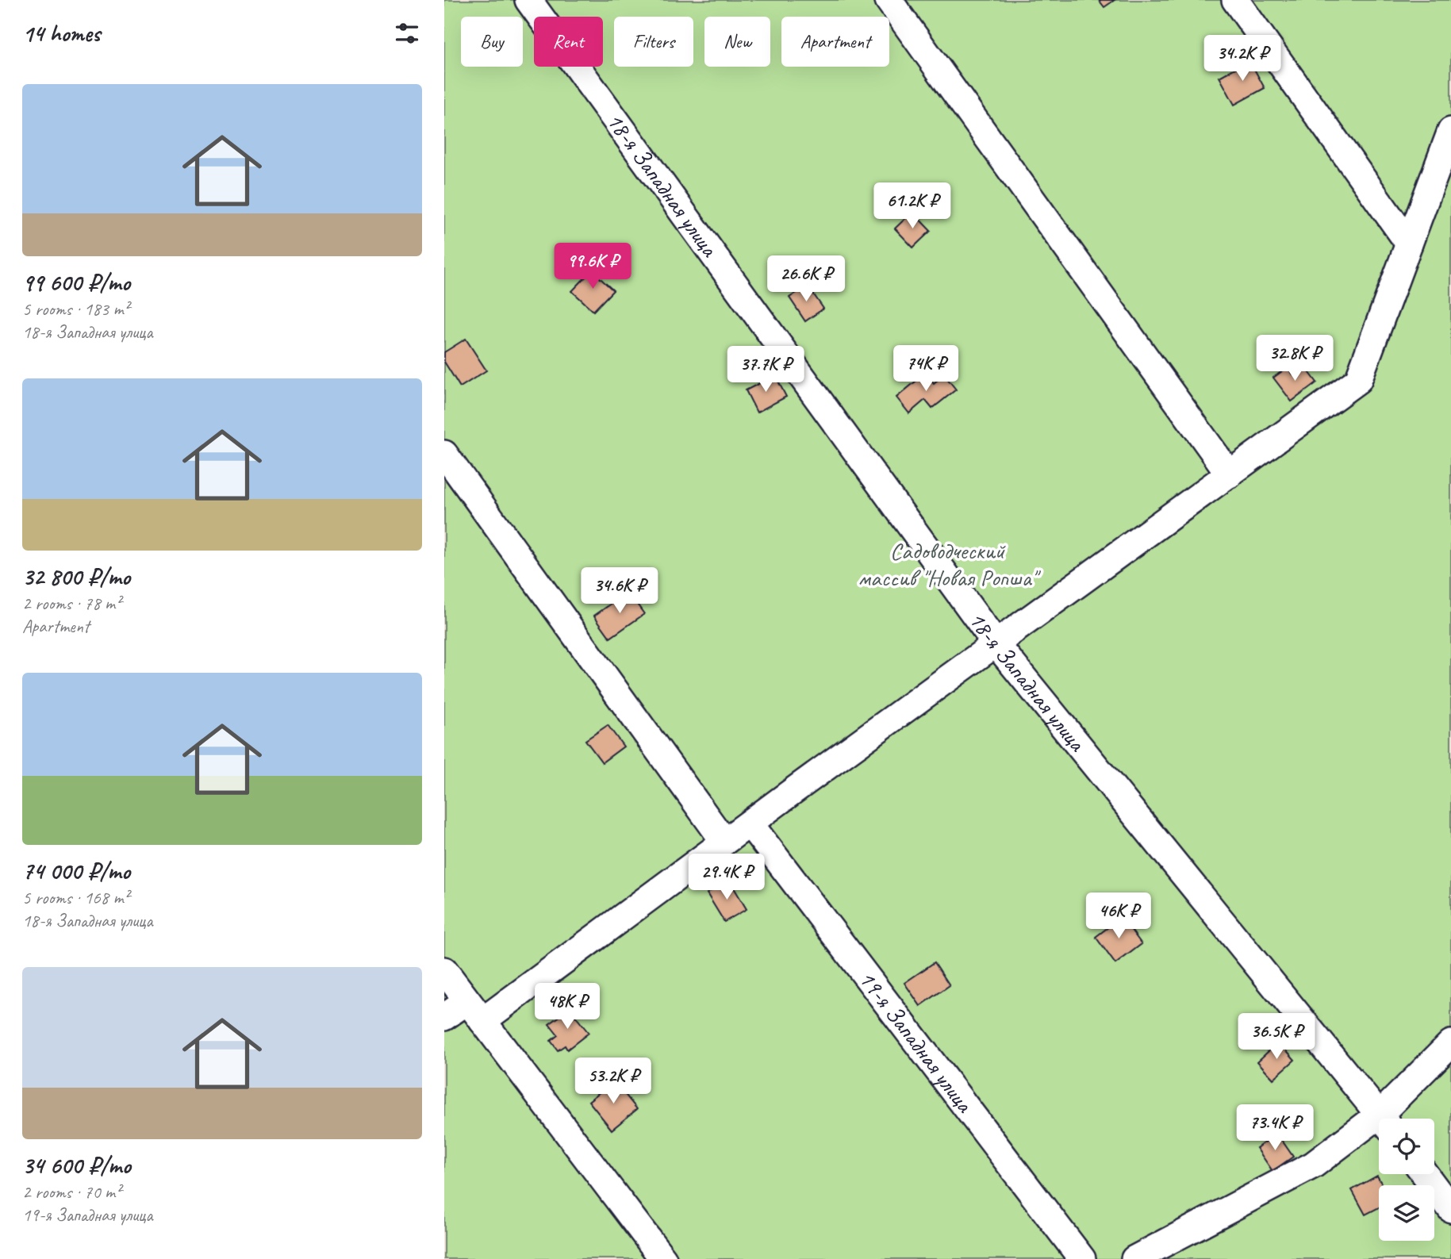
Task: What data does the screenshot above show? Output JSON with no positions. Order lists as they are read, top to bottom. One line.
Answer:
{"streets":{"street":["18-я Западная улица","19-я Западная улица"]},"parks":["Садоводческий массив \"Новая Ропша\""],"page":{"heading":"14 homes","chip":["Buy","Rent","Filters","New","Apartment"],"price":["34.2K ₽","61.2K ₽","99.6K ₽","26.6K ₽","32.8K ₽","74K ₽","37.7K ₽","34.6K ₽","29.4K ₽","46K ₽","48K ₽","36.5K ₽","53.2K ₽","73.4K ₽"],"list":[{"name":"99 600 ₽/mo","note":"5 rooms · 183 m² · 18-я Западная улица"},{"name":"32 800 ₽/mo","note":"2 rooms · 78 m² · Apartment"},{"name":"74 000 ₽/mo","note":"5 rooms · 168 m² · 18-я Западная улица"},{"name":"34 600 ₽/mo","note":"2 rooms · 70 m² · 19-я Западная улица"}]}}
